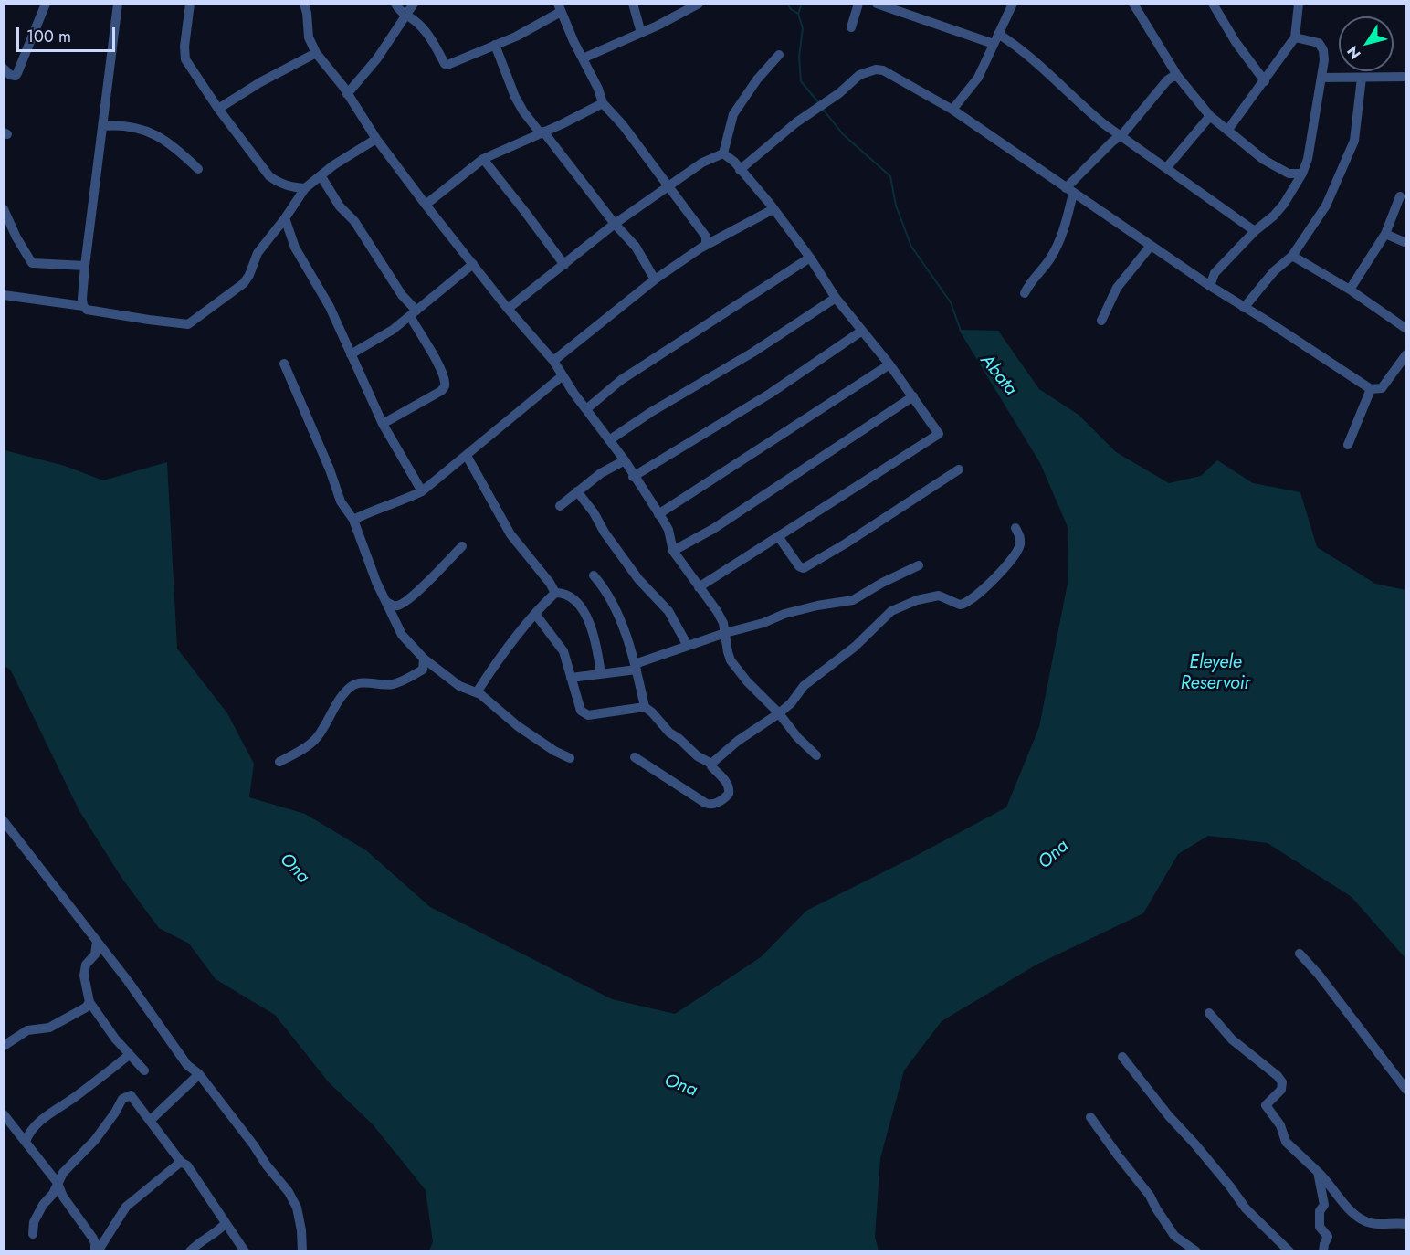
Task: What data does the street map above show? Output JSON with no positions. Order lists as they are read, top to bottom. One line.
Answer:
{"water":["Abata","Eleyele Reservoir","Ona"],"scale_bar":"100 m","north":"bottom left"}
